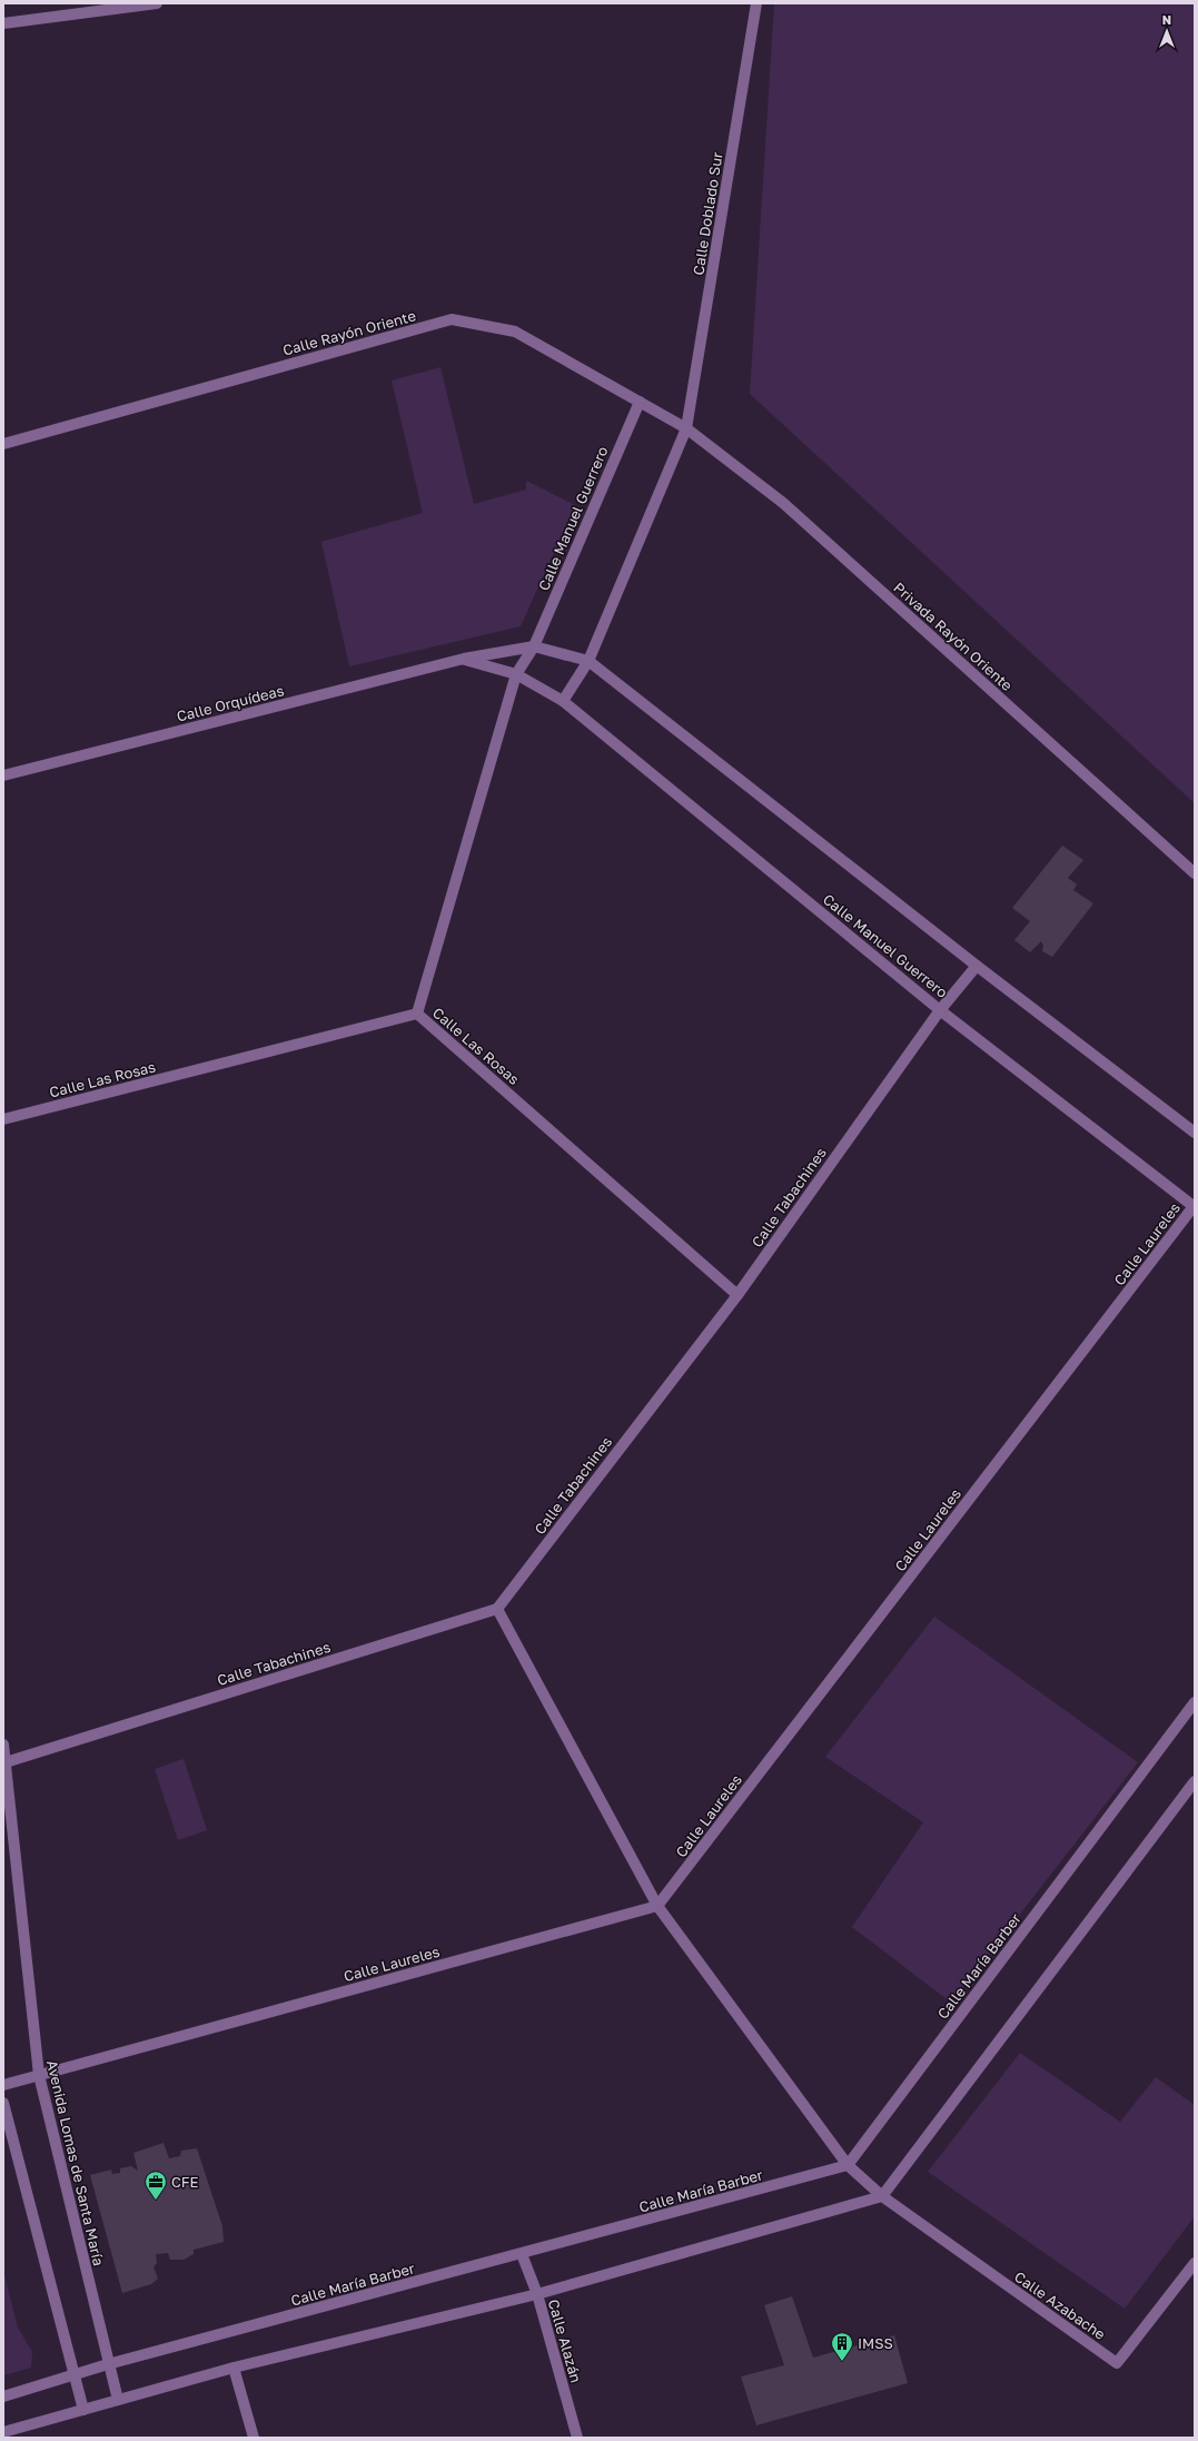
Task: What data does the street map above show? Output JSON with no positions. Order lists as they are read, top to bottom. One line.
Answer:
{"streets":{"street":["Calle Doblado Sur","Calle Rayón Oriente","Calle Manuel Guerrero","Privada Rayón Oriente","Calle Orquídeas","Calle Las Rosas","Calle Tabachines","Calle Laureles","Calle María Barber","Avenida Lomas de Santa María","Calle Azabache","Calle Alazán"]},"crossings":[["Calle Doblado Sur","Calle Rayón Oriente"],["Calle Doblado Sur","Privada Rayón Oriente"],["Calle Rayón Oriente","Calle Manuel Guerrero"],["Calle Rayón Oriente","Privada Rayón Oriente"],["Calle Manuel Guerrero","Calle Orquídeas"],["Calle Manuel Guerrero","Calle Tabachines"],["Calle Manuel Guerrero","Calle Laureles"],["Calle Las Rosas","Calle Tabachines"],["Calle Tabachines","Avenida Lomas de Santa María"],["Calle Laureles","Avenida Lomas de Santa María"],["Calle María Barber","Avenida Lomas de Santa María"],["Calle María Barber","Calle Alazán"]],"places":{"office":["CFE"],"building":["IMSS"]},"north":"top"}
